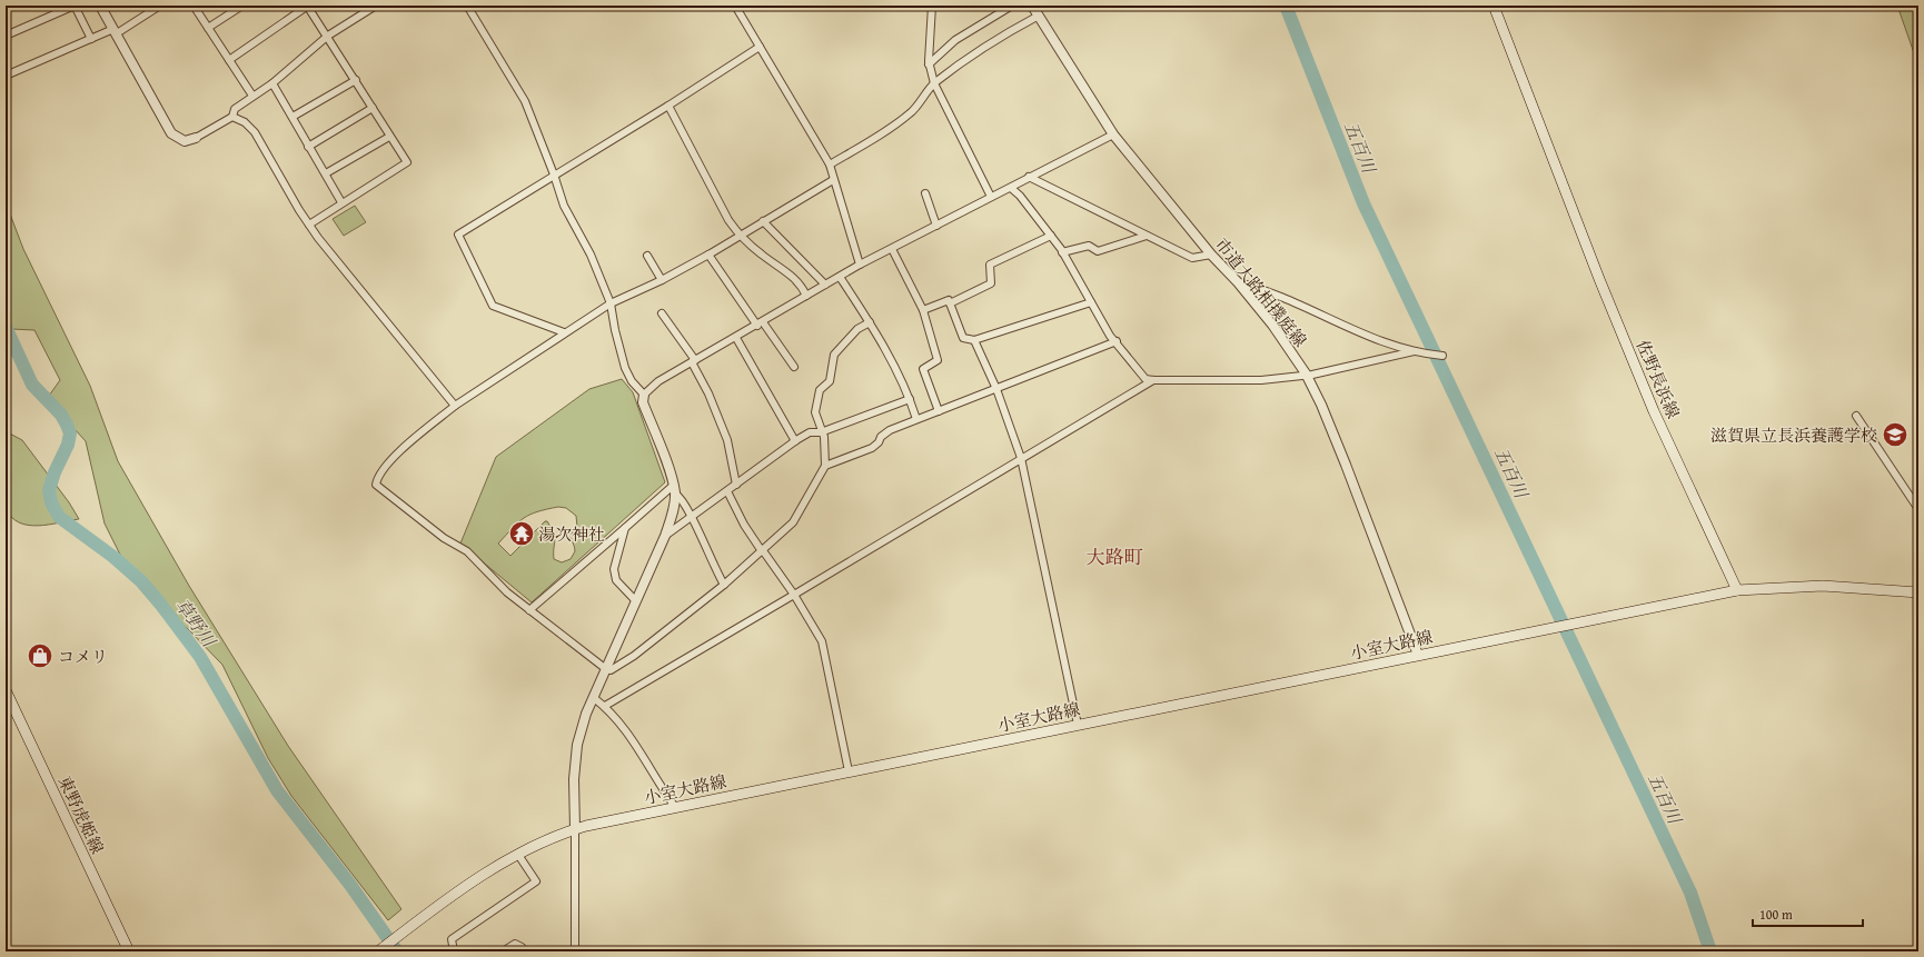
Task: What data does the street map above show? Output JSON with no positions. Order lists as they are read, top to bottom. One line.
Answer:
{"streets":{"main road":["佐野長浜線","小室大路線","東野虎姫線"],"street":["市道大路相撲庭線"]},"crossings":[["市道大路相撲庭線","小室大路線"],["佐野長浜線","小室大路線"]],"districts":["大路町"],"water":["五百川","草野川"],"places":{"school or university":["滋賀県立長浜養護学校"],"temple":["湯次神社"],"shop":["コメリ"]},"scale_bar":"100 m"}
